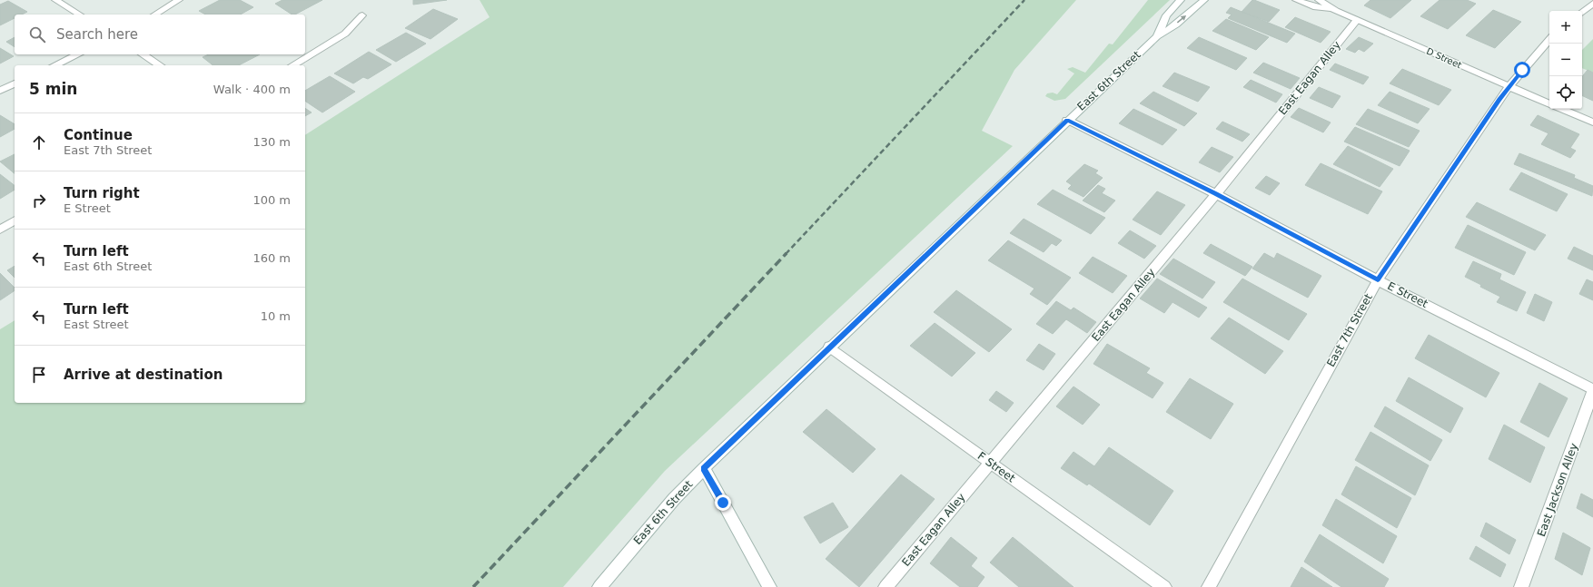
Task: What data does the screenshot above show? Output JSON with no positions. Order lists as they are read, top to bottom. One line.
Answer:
{"streets":{"street":["D Street","East Eagan Alley","East 6th Street","E Street","East 7th Street","F Street","East Jackson Alley"]},"crossings":[["D Street","East Eagan Alley"],["D Street","East 7th Street"],["East Eagan Alley","E Street"],["East Eagan Alley","F Street"],["East 6th Street","E Street"],["East 6th Street","F Street"],["E Street","East 7th Street"]],"page":{"map_buttons":["+","−"],"search":"Search here","heading":["5 min","Walk · 400 m"],"list":[["Continue","East 7th Street","130 m"],["Turn right","E Street","100 m"],["Turn left","East 6th Street","160 m"],["Turn left","East Street","10 m"],"Arrive at destination"]}}
